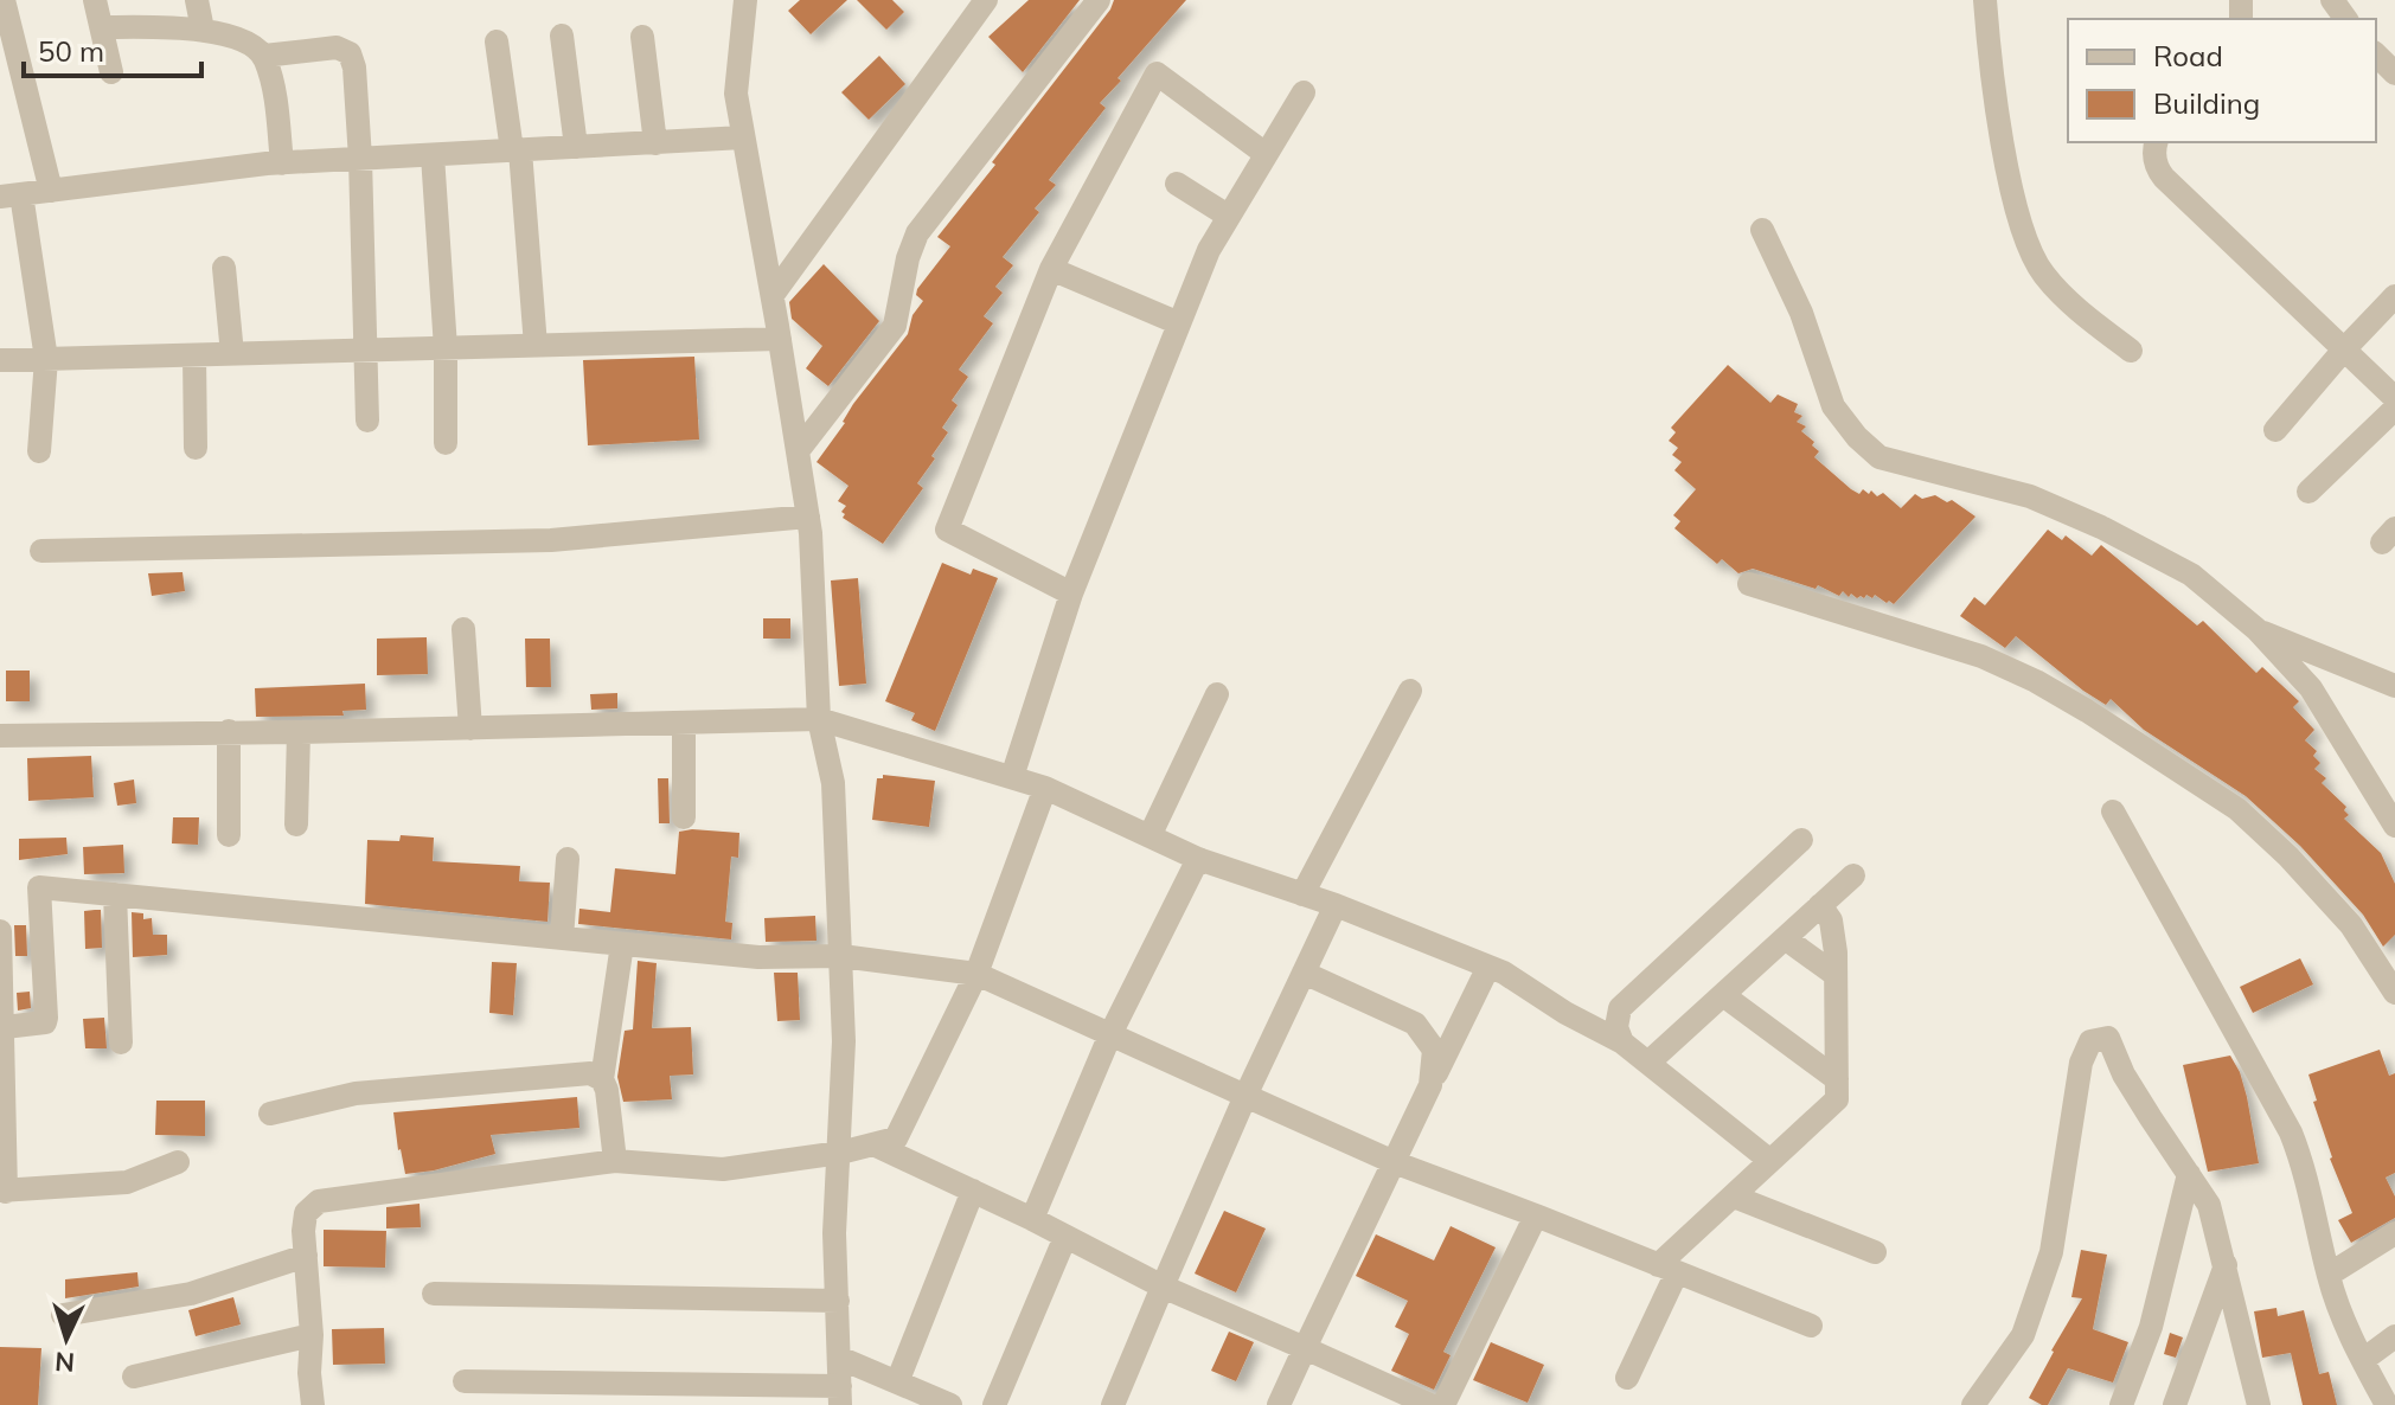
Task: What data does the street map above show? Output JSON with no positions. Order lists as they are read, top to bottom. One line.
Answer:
{"legend":["Road","Building"],"scale_bar":"50 m","north":"bottom"}
